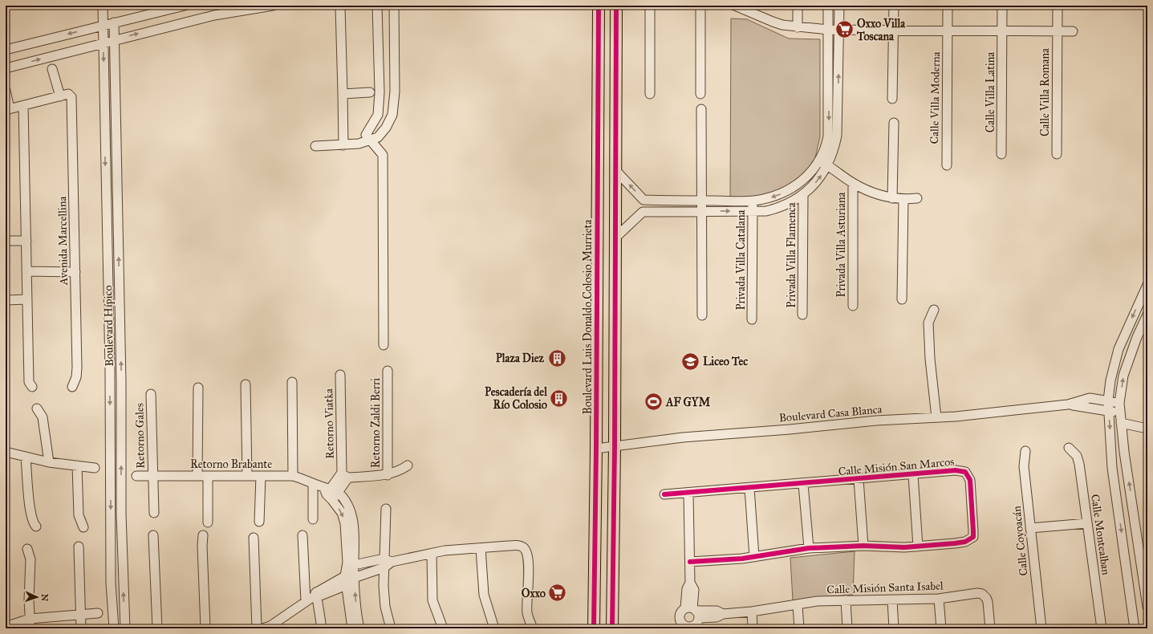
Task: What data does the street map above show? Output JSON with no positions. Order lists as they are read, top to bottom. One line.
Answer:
{"streets":{"main road":["Boulevard Luis Donaldo Colosio Murrieta"],"street":["Calle Villa Latina","Calle Villa Romana","Calle Villa Moderna","Avenida Marcellina","Privada Villa Asturiana","Privada Villa Flamenca","Privada Villa Catalana","Boulevard Hípico","Boulevard Casa Blanca","Retorno Zaldi Berri","Retorno Viatka","Retorno Gales","Retorno Brabante","Calle Misión San Marcos","Calle Montealban","Calle Coyoacán","Calle Misión Santa Isabel"]},"crossings":[["Boulevard Luis Donaldo Colosio Murrieta","Boulevard Casa Blanca"],["Retorno Gales","Retorno Brabante"]],"places":{"supermarket":["Oxxo Villa Toscana","Oxxo"],"building":["Plaza Diez","Pescadería del Río Colosio"],"school or university":["Liceo Tec"],"sports":["AF GYM"]},"north":"right"}
